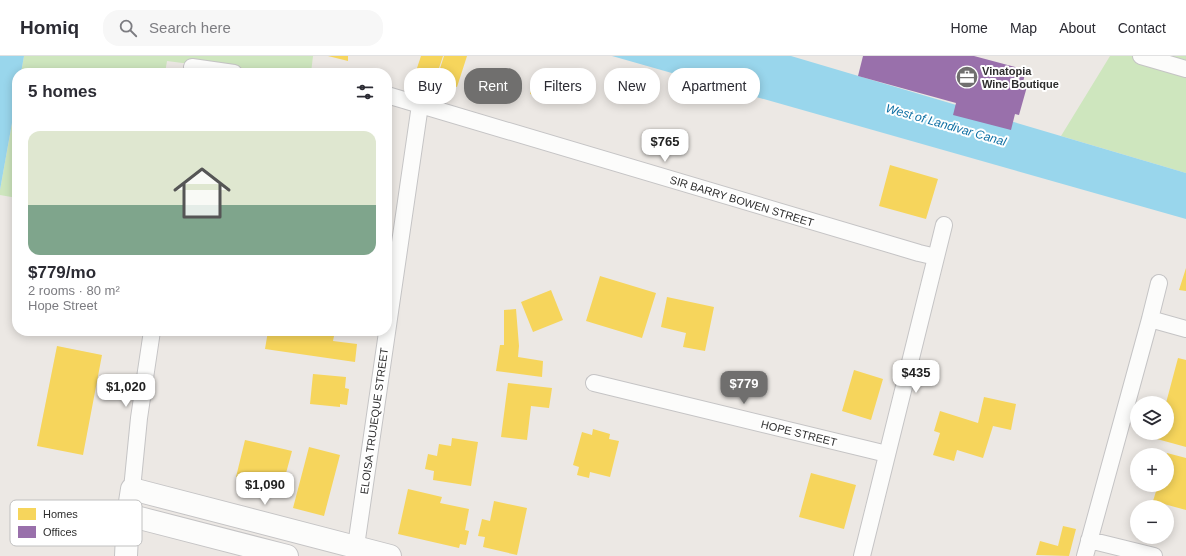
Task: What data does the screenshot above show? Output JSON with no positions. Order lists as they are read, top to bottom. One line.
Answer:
{"streets":{"street":["SIR BARRY BOWEN STREET","ELOISA TRUJEQUE STREET","HOPE STREET"]},"crossings":[["SIR BARRY BOWEN STREET","ELOISA TRUJEQUE STREET"]],"water":["West of Landivar Canal"],"places":{"office":["Vinatopia Wine Boutique"]},"legend":["Homes","Offices"],"page":{"header":"Homiq","search":"Search here","nav":["Home","Map","About","Contact"],"chip":["Buy","Rent","Filters","New","Apartment"],"heading":"5 homes","list":[{"name":"$779/mo","note":"2 rooms · 80 m² · Hope Street"}],"price":["$765","$435","$779","$1,020","$1,090"],"map_buttons":["+","−"]}}
